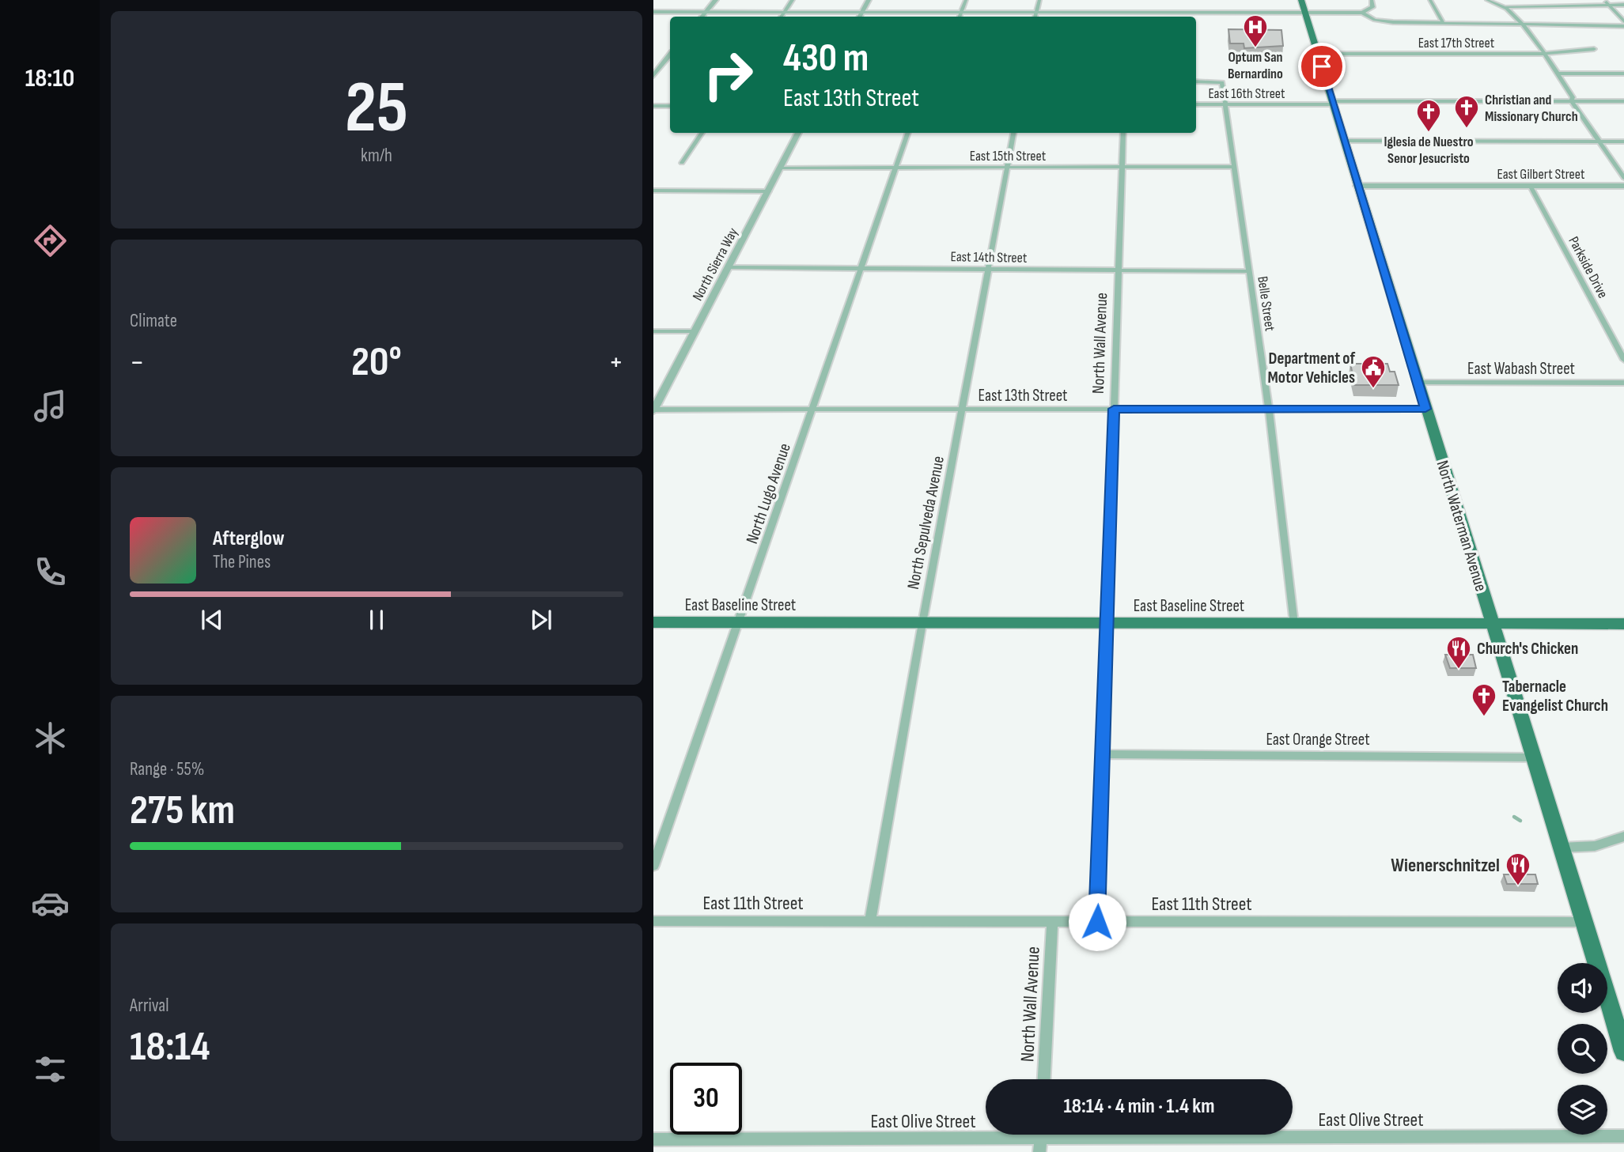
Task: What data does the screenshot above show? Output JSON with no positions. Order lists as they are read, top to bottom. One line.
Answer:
{"streets":{"main road":["North Waterman Avenue","East Baseline Street"],"street":["East 17th Street","East 16th Street","East 15th Street","East Gilbert Street","East 14th Street","North Sierra Way","Parkside Drive","Belle Street","North Wall Avenue","East Wabash Street","East 13th Street","North Lugo Avenue","North Sepulveda Avenue","East Orange Street","East 11th Street","East Olive Street"]},"crossings":[["East 17th Street","North Waterman Avenue"],["East 16th Street","Belle Street"],["East 16th Street","North Waterman Avenue"],["East 15th Street","North Sierra Way"],["East 15th Street","Belle Street"],["East 15th Street","North Wall Avenue"],["East 15th Street","North Lugo Avenue"],["East 15th Street","North Sepulveda Avenue"],["East Gilbert Street","Parkside Drive"],["East Gilbert Street","North Waterman Avenue"],["East 14th Street","North Sierra Way"],["East 14th Street","Belle Street"],["East 14th Street","North Wall Avenue"],["East 14th Street","North Lugo Avenue"],["East 14th Street","North Sepulveda Avenue"],["North Sierra Way","East 13th Street"],["Belle Street","East 13th Street"],["Belle Street","East Baseline Street"],["North Wall Avenue","East 13th Street"],["North Wall Avenue","East Baseline Street"],["North Wall Avenue","East Orange Street"],["North Wall Avenue","East 11th Street"],["East Wabash Street","North Waterman Avenue"],["East 13th Street","North Lugo Avenue"],["East 13th Street","North Sepulveda Avenue"],["East 13th Street","North Waterman Avenue"],["North Lugo Avenue","East Baseline Street"],["North Sepulveda Avenue","East Baseline Street"],["North Sepulveda Avenue","East 11th Street"],["North Waterman Avenue","East Baseline Street"],["North Waterman Avenue","East Orange Street"],["North Waterman Avenue","East 11th Street"]],"places":{"hospital":["Optum San Bernardino"],"church":["Christian and Missionary Church","Iglesia de Nuestro Senor Jesucristo","Tabernacle Evangelist Church"],"public building":["Department of Motor Vehicles"],"restaurant":["Church's Chicken","Wienerschnitzel"]},"page":{"tabs":"18:10","tile":[["25","km/h"],"Climate",["Range · 55%","275 km"],["Arrival","18:14"]],"turn":["430 m","East 13th Street"],"heat":["−","20°","+"],"song":["Afterglow","The Pines"],"limit":"30","trip":"18:14 · 4 min · 1.4 km"}}
